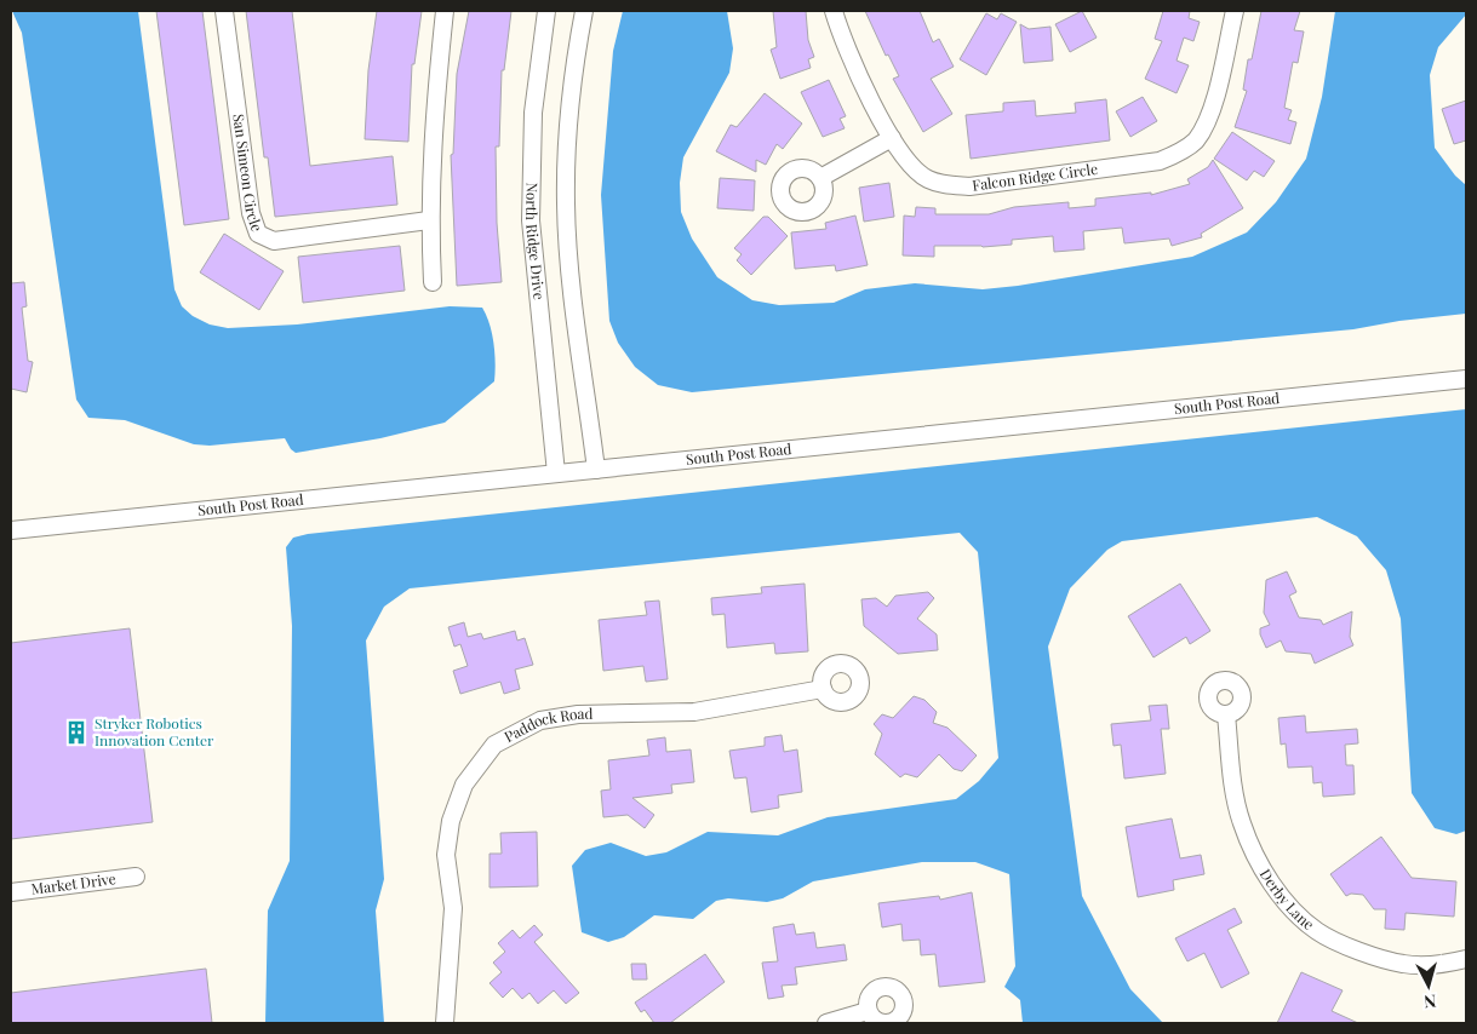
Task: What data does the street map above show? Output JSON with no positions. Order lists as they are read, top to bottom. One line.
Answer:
{"streets":{"street":["San Simeon Circle","Falcon Ridge Circle","North Ridge Drive","South Post Road","Paddock Road","Market Drive","Derby Lane"]},"crossings":[["North Ridge Drive","South Post Road"]],"places":{"building":["Stryker Robotics Innovation Center"]},"north":"bottom"}
